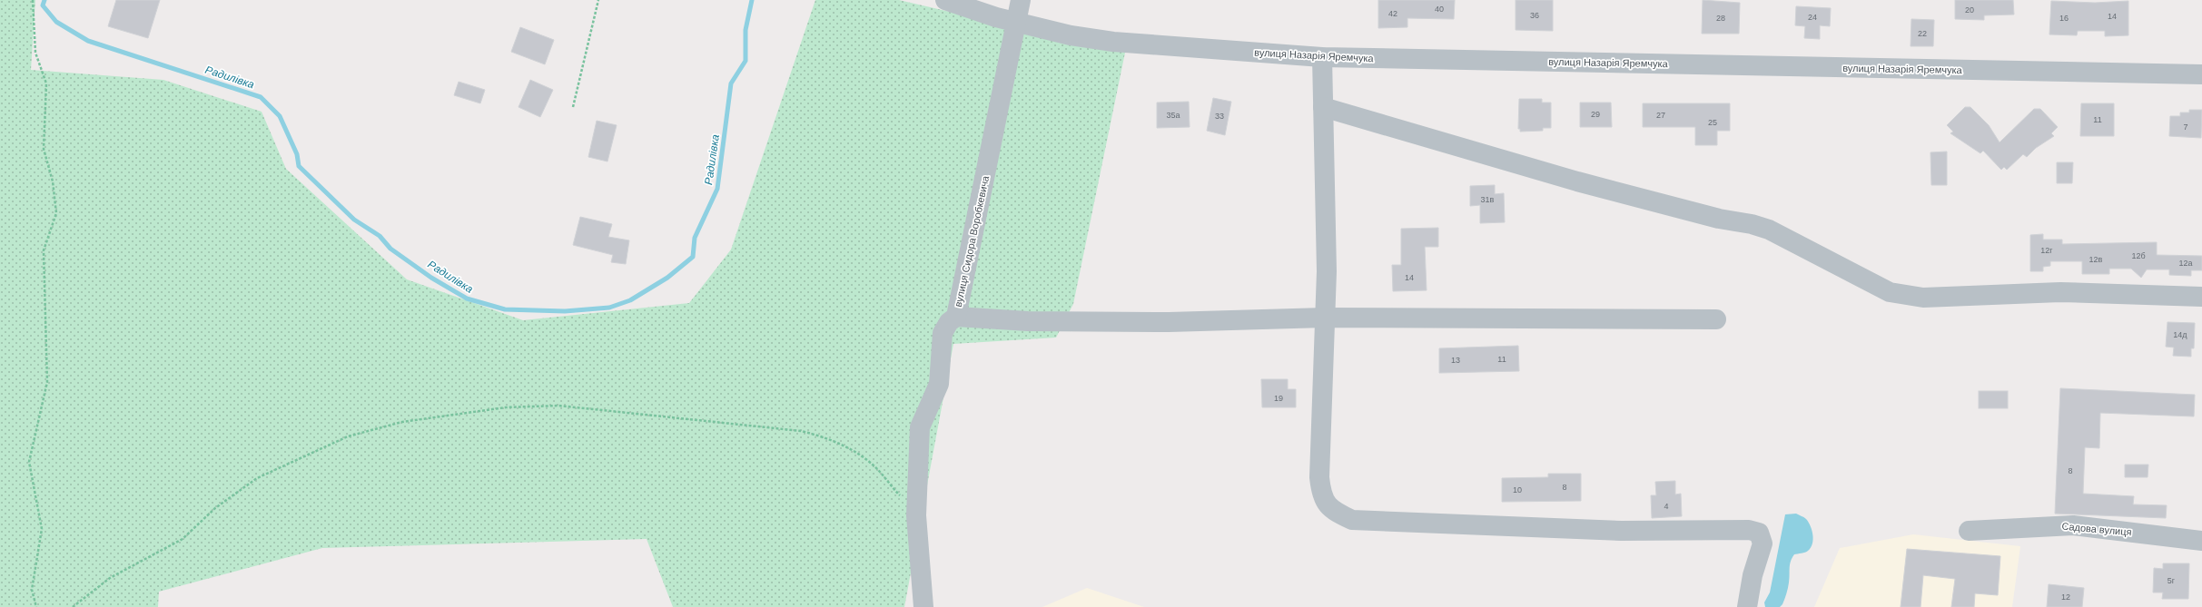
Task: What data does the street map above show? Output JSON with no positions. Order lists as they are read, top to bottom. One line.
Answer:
{"streets":{"street":["вулиця Назарія Яремчука","вулиця Сидора Воробкевича","Садова вулиця"]},"crossings":[["вулиця Назарія Яремчука","вулиця Сидора Воробкевича"]],"water":["Радилівка"],"house_numbers":["40","20","42","36","14","24","28","16","22","29","35а","27","33","11","25","7","31в","12г","12б","12в","12а","14","14д","11","13","19","8","8","10","4","5г","12"]}
